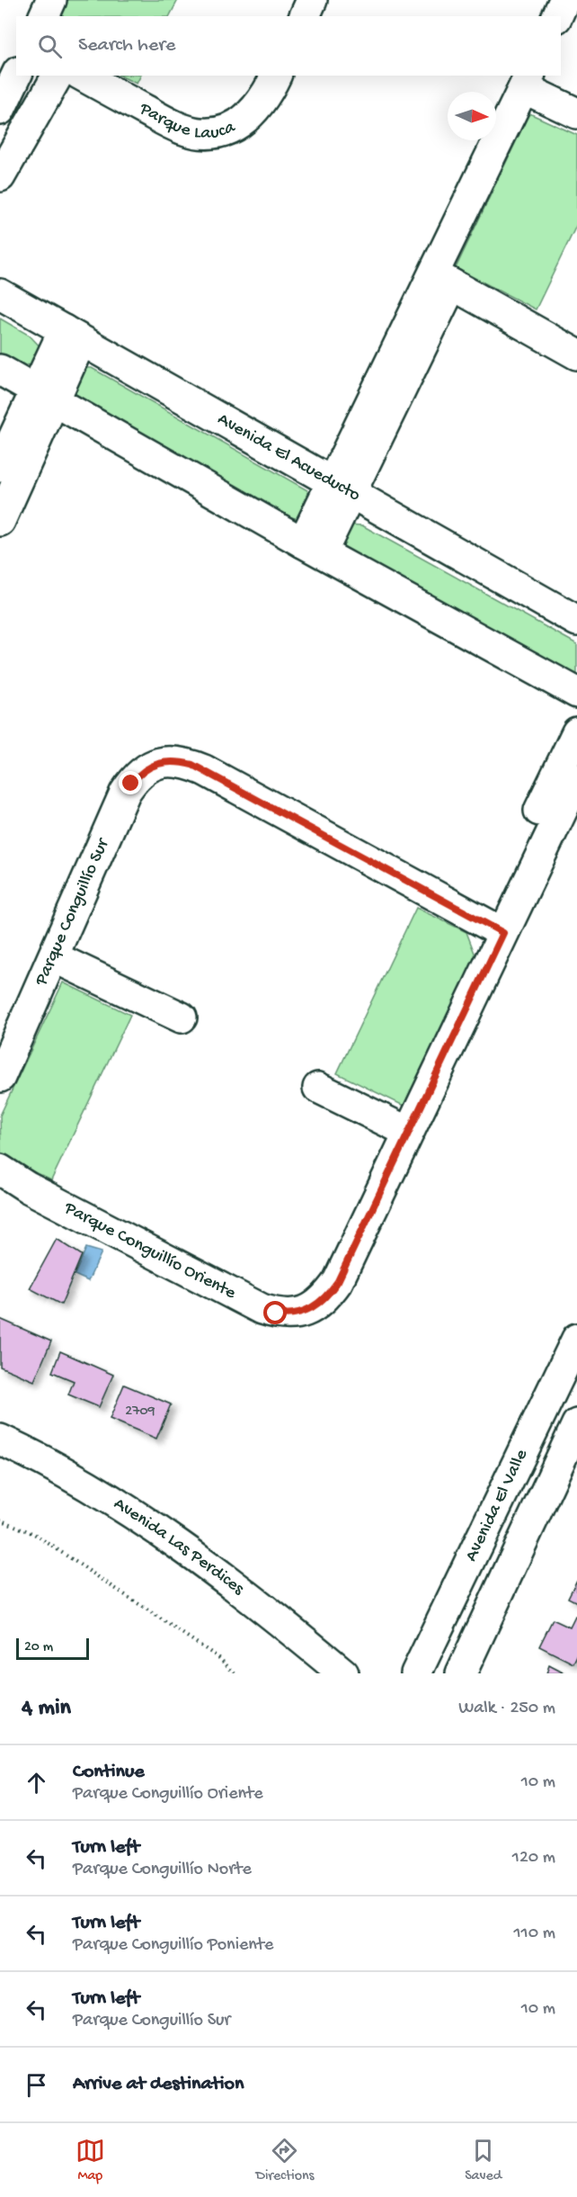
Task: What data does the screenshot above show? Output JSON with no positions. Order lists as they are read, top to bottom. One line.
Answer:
{"streets":{"street":["Parque Lauca","Avenida El Acueducto","Parque Conguillío Sur","Parque Conguillío Oriente","Avenida El Valle","Avenida Las Perdices"]},"house_numbers":["2709"],"scale_bar":"20 m","north":"right","page":{"search":"Search here","scale":"20 m","heading":["4 min","Walk · 250 m"],"list":[["Continue","Parque Conguillío Oriente","10 m"],["Turn left","Parque Conguillío Norte","120 m"],["Turn left","Parque Conguillío Poniente","110 m"],["Turn left","Parque Conguillío Sur","10 m"],"Arrive at destination"],"nav":["Map","Directions","Saved"]}}
